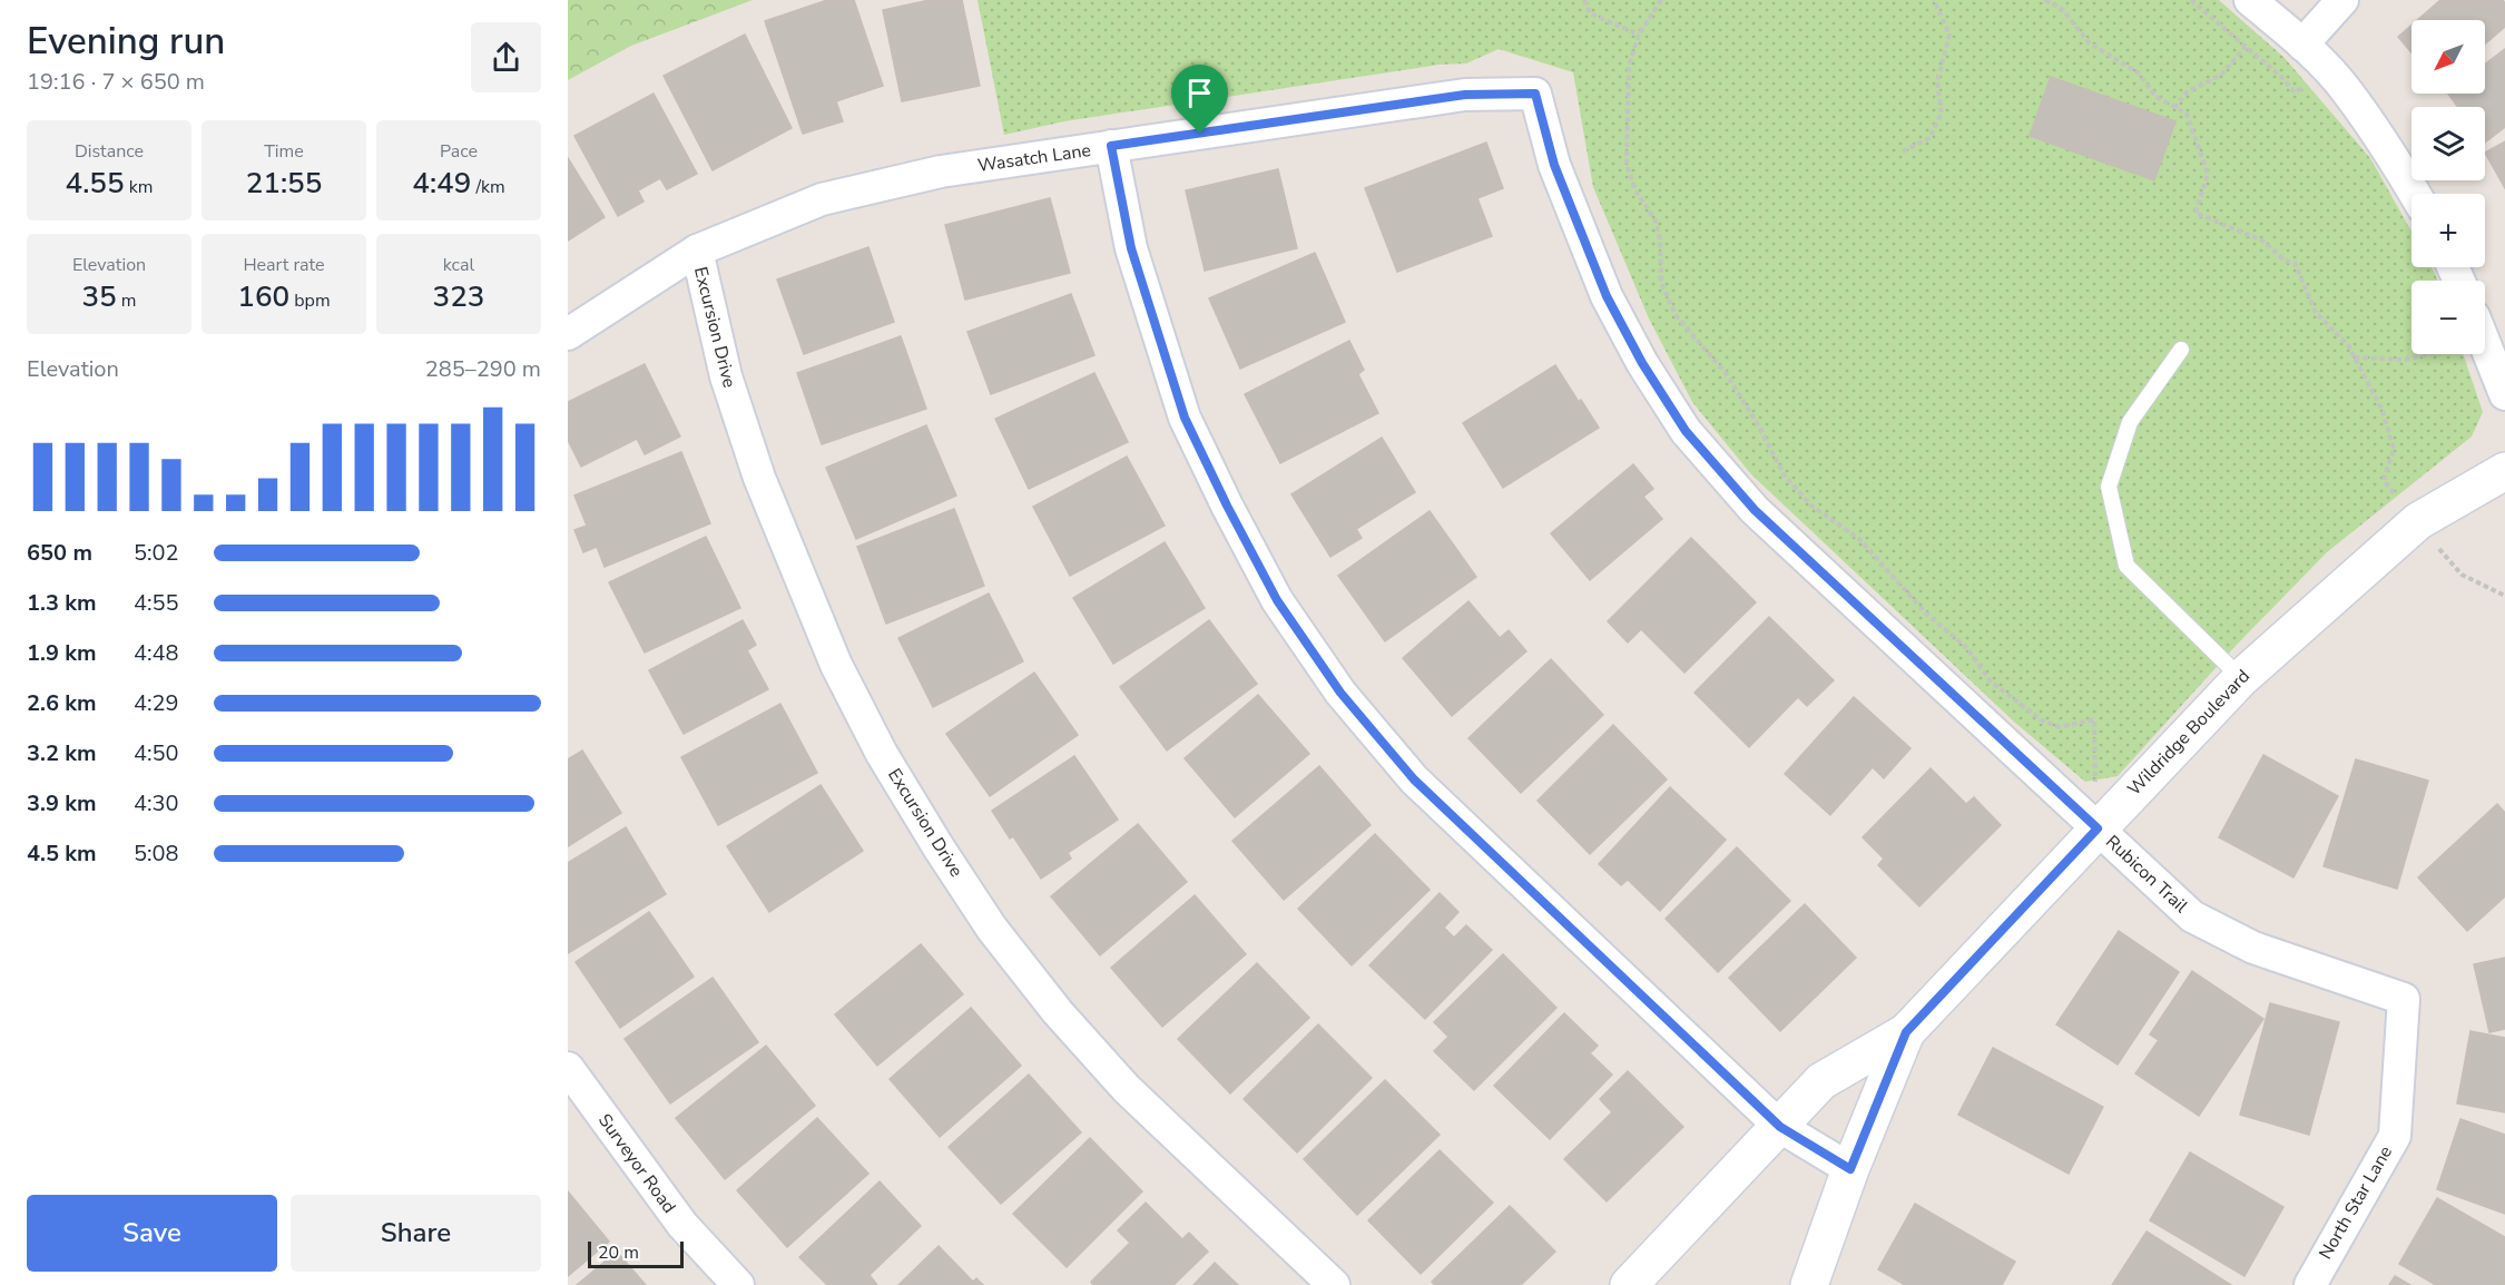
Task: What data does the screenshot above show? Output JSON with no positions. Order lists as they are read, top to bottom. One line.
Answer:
{"streets":{"street":["Wasatch Lane","Excursion Drive","Wildridge Boulevard","Rubicon Trail","Surveyor Road","North Star Lane"]},"crossings":[["Wasatch Lane","Excursion Drive"],["Wasatch Lane","Rubicon Trail"],["Wildridge Boulevard","Rubicon Trail"],["Rubicon Trail","North Star Lane"]],"scale_bar":"20 m","north":"bottom left","page":{"heading":["Evening run","19:16 · 7 × 650 m"],"map_buttons":["+","−"],"stats":[["Distance","4.55 km"],["Time","21:55"],["Pace","4:49 /km"],["Elevation","35 m"],["Heart rate","160 bpm"],["kcal","323"]],"chart":["Elevation","285–290 m"],"list":[{"name":"650 m","note":"5:02"},{"name":"1.3 km","note":"4:55"},{"name":"1.9 km","note":"4:48"},{"name":"2.6 km","note":"4:29"},{"name":"3.2 km","note":"4:50"},{"name":"3.9 km","note":"4:30"},{"name":"4.5 km","note":"5:08"}],"buttons":["Save","Share"],"scale":"20 m"}}
